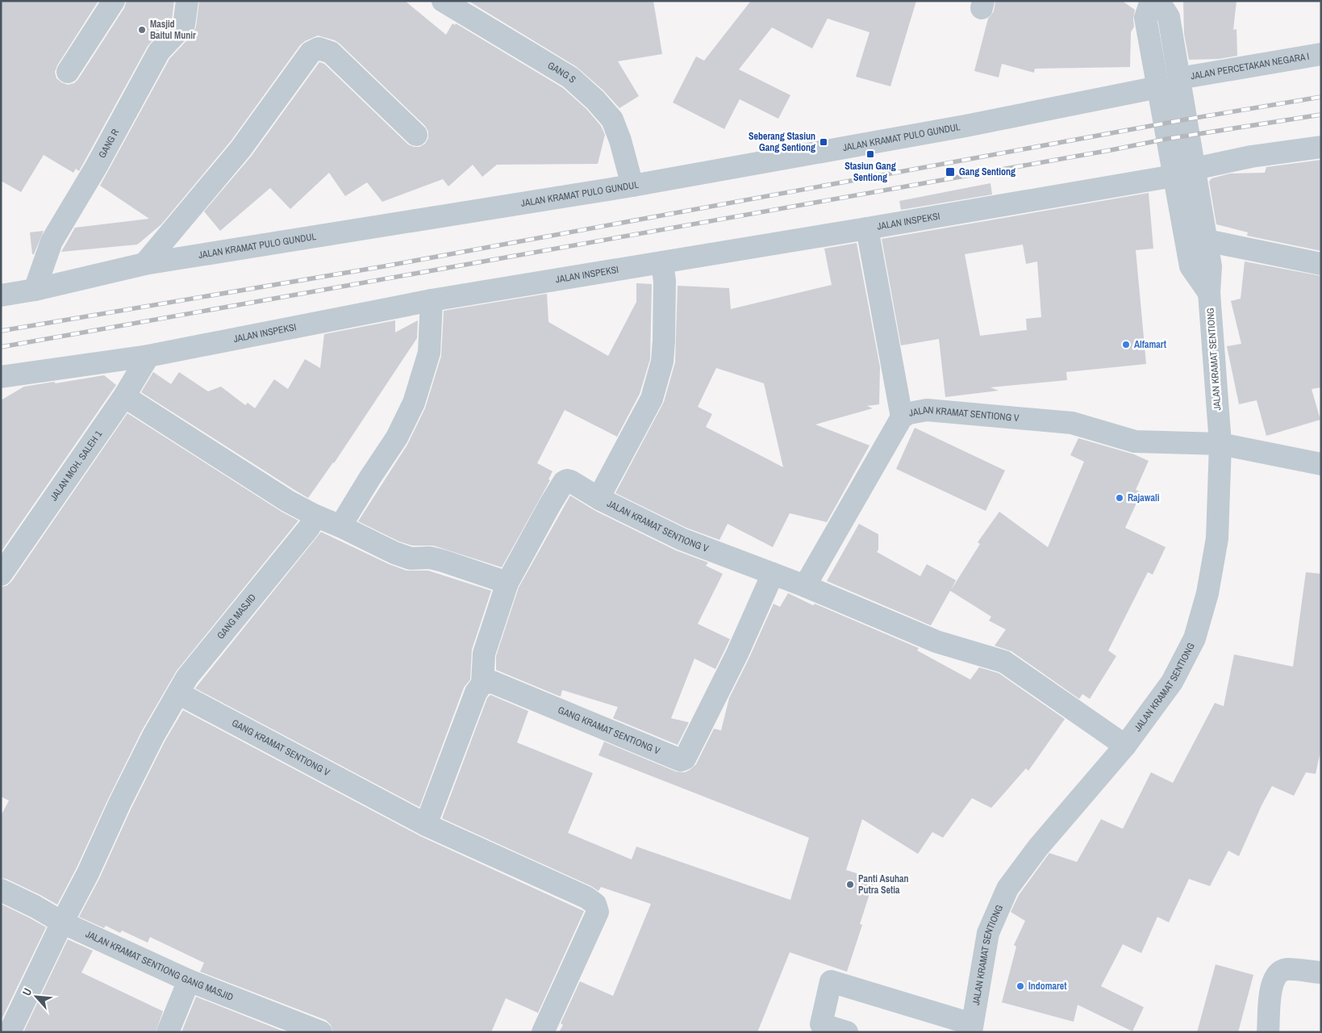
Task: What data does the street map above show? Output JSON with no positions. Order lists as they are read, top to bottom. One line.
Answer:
{"streets":{"street":["JALAN PERCETAKAN NEGARA I","GANG S","JALAN KRAMAT PULO GUNDUL","GANG R","JALAN INSPEKSI","JALAN KRAMAT SENTIONG","JALAN KRAMAT SENTIONG V","JALAN MOH. SALEH 1","GANG MASJID","GANG KRAMAT SENTIONG V","JALAN KRAMAT SENTIONG GANG MASJID"]},"crossings":[["JALAN PERCETAKAN NEGARA I","JALAN KRAMAT SENTIONG"],["GANG S","JALAN KRAMAT PULO GUNDUL"],["JALAN KRAMAT PULO GUNDUL","GANG R"],["JALAN KRAMAT PULO GUNDUL","JALAN KRAMAT SENTIONG"],["JALAN INSPEKSI","JALAN KRAMAT SENTIONG"],["JALAN INSPEKSI","JALAN MOH. SALEH 1"],["JALAN KRAMAT SENTIONG","JALAN KRAMAT SENTIONG V"],["JALAN KRAMAT SENTIONG V","GANG KRAMAT SENTIONG V"],["GANG MASJID","GANG KRAMAT SENTIONG V"],["GANG MASJID","JALAN KRAMAT SENTIONG GANG MASJID"]],"places":{"other":["Masjid Baitul Munir","Alfamart","Rajawali","Panti Asuhan Putra Setia","Indomaret"],"transit":["Seberang Stasiun Gang Sentiong","Stasiun Gang Sentiong","Gang Sentiong"]},"north":"top left"}
